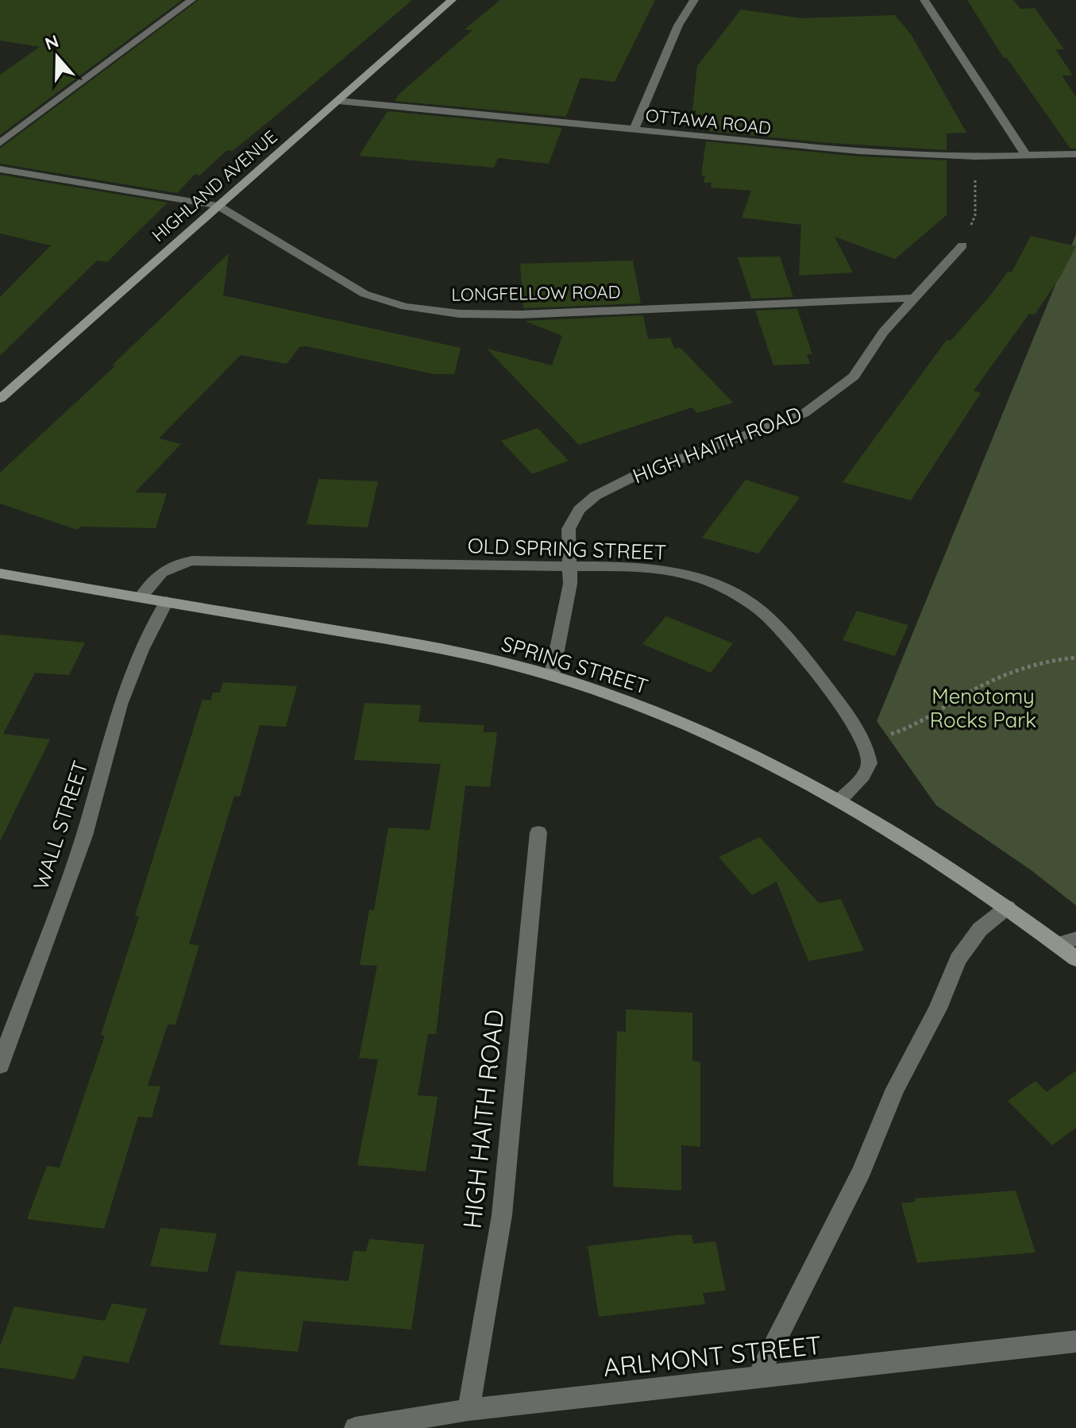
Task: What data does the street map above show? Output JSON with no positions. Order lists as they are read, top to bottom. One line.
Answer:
{"streets":{"street":["OTTAWA ROAD","HIGHLAND AVENUE","LONGFELLOW ROAD","HIGH HAITH ROAD","OLD SPRING STREET","SPRING STREET","WALL STREET","ARLMONT STREET"]},"crossings":[["OTTAWA ROAD","HIGHLAND AVENUE"],["HIGHLAND AVENUE","LONGFELLOW ROAD"],["LONGFELLOW ROAD","HIGH HAITH ROAD"],["HIGH HAITH ROAD","OLD SPRING STREET"],["HIGH HAITH ROAD","SPRING STREET"],["HIGH HAITH ROAD","ARLMONT STREET"],["OLD SPRING STREET","SPRING STREET"],["SPRING STREET","WALL STREET"]],"parks":["Menotomy Rocks Park"],"north":"top"}
